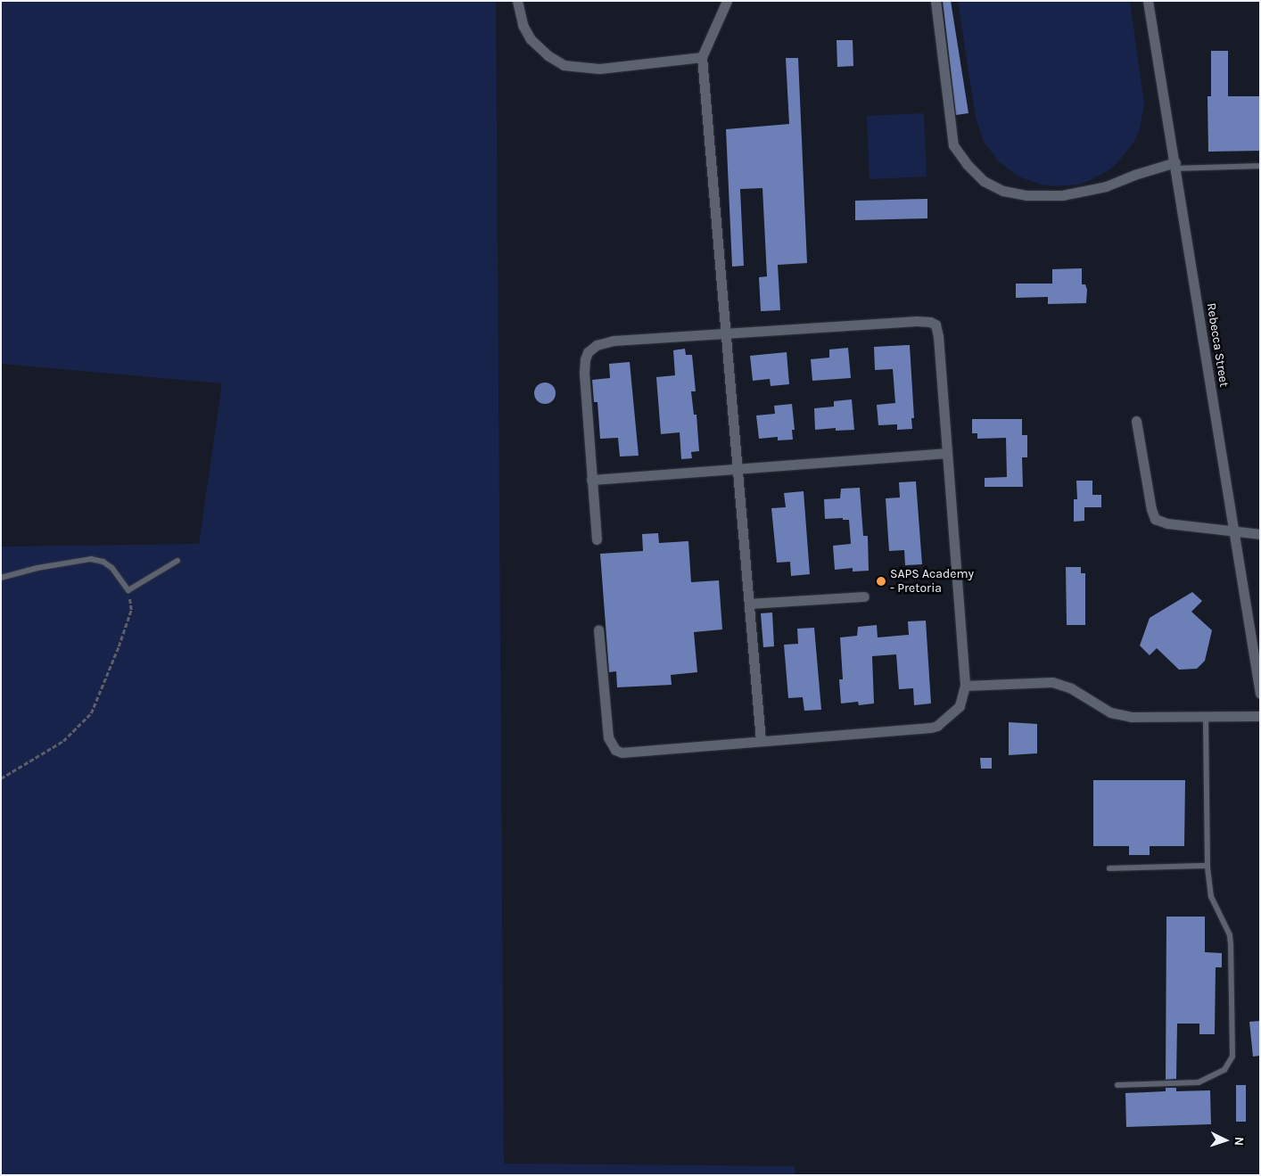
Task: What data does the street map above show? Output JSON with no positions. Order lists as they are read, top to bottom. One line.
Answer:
{"streets":{"street":["Rebecca Street"]},"places":["SAPS Academy - Pretoria"],"north":"right"}
